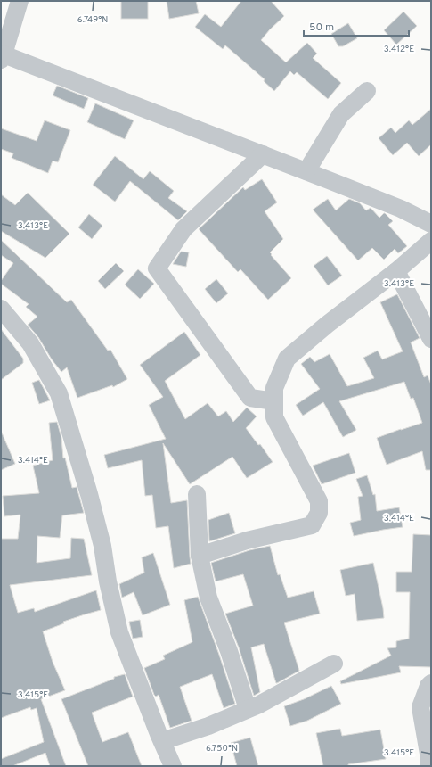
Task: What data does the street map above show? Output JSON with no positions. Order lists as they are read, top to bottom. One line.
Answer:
{"scale_bar":"50 m","coordinates":["6.749°N","3.412°E","3.413°E","3.414°E","3.415°E","6.750°N"]}
